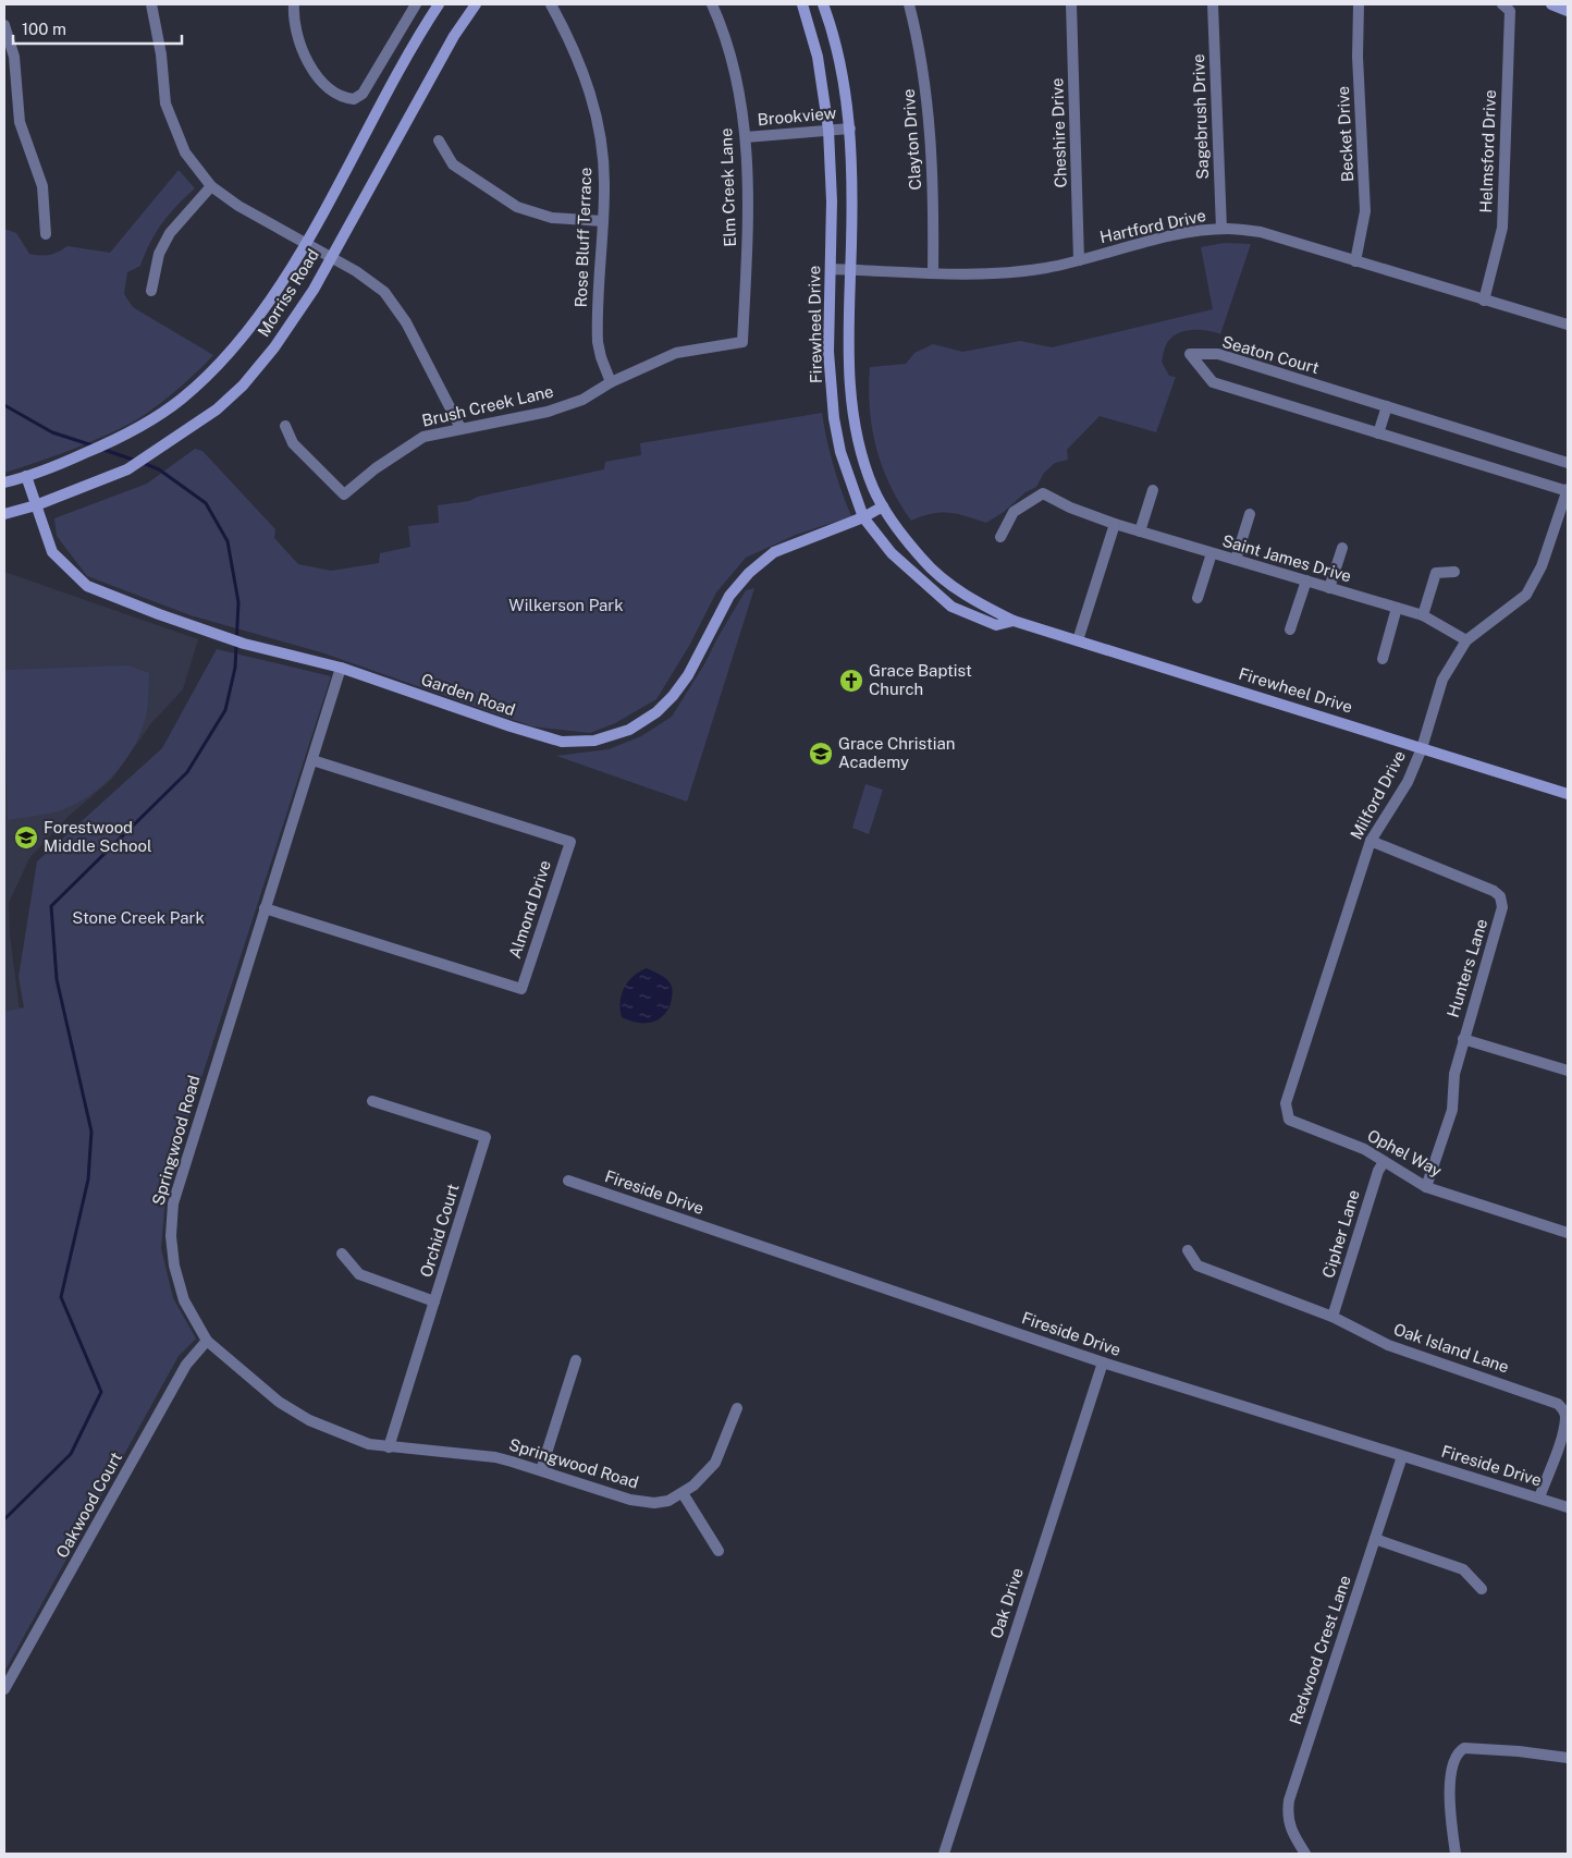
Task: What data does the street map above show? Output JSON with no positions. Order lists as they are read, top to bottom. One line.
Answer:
{"streets":{"street":["Brookview","Sagebrush Drive","Cheshire Drive","Becket Drive","Clayton Drive","Helmsford Drive","Elm Creek Lane","Hartford Drive","Rose Bluff Terrace","Morriss Road","Firewheel Drive","Seaton Court","Brush Creek Lane","Saint James Drive","Garden Road","Milford Drive","Almond Drive","Hunters Lane","Springwood Road","Ophel Way","Fireside Drive","Orchid Court","Cipher Lane","Oak Island Lane","Oakwood Court","Oak Drive","Redwood Crest Lane"]},"crossings":[["Brookview","Elm Creek Lane"],["Brookview","Firewheel Drive"],["Sagebrush Drive","Hartford Drive"],["Cheshire Drive","Hartford Drive"],["Becket Drive","Hartford Drive"],["Clayton Drive","Hartford Drive"],["Helmsford Drive","Hartford Drive"],["Elm Creek Lane","Brush Creek Lane"],["Hartford Drive","Firewheel Drive"],["Rose Bluff Terrace","Brush Creek Lane"],["Morriss Road","Garden Road"],["Firewheel Drive","Garden Road"],["Firewheel Drive","Milford Drive"],["Seaton Court","Milford Drive"],["Saint James Drive","Milford Drive"],["Garden Road","Springwood Road"],["Milford Drive","Hunters Lane"],["Milford Drive","Ophel Way"],["Almond Drive","Springwood Road"],["Hunters Lane","Ophel Way"],["Springwood Road","Orchid Court"],["Springwood Road","Oakwood Court"],["Ophel Way","Cipher Lane"],["Fireside Drive","Oak Island Lane"],["Fireside Drive","Oak Drive"],["Fireside Drive","Redwood Crest Lane"],["Cipher Lane","Oak Island Lane"]],"parks":["Wilkerson Park","Stone Creek Park"],"places":{"church":["Grace Baptist Church"],"school or university":["Grace Christian Academy","Forestwood Middle School"]},"scale_bar":"100 m"}
